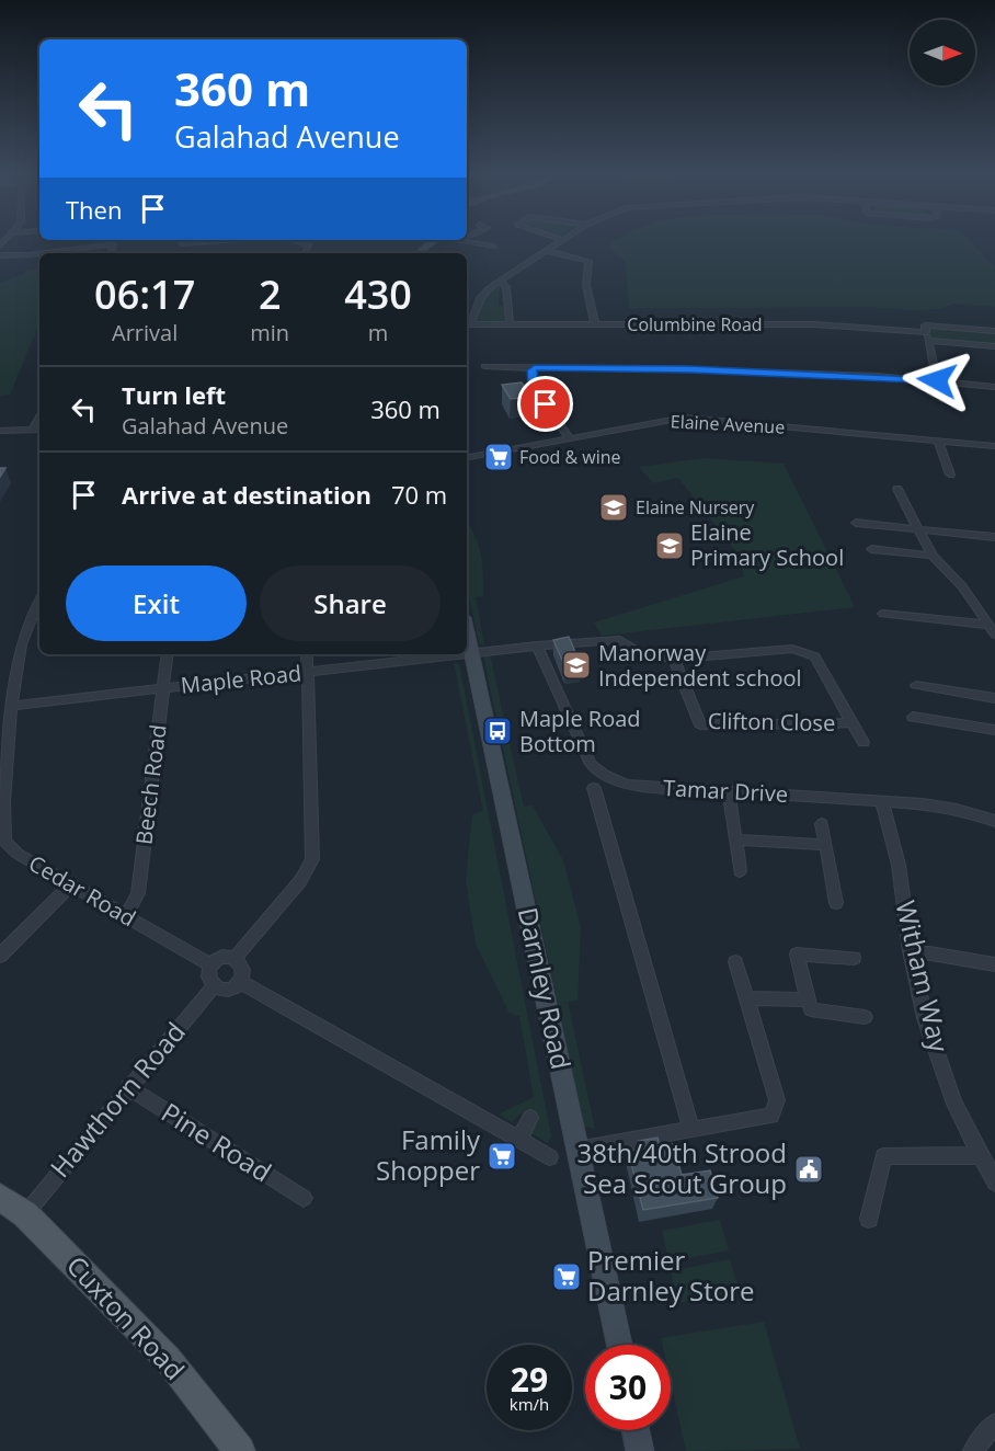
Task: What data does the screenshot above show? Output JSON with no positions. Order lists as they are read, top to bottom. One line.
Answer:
{"streets":{"main road":["Cuxton Road"],"street":["Columbine Road","Elaine Avenue","Maple Road","Clifton Close","Beech Road","Tamar Drive","Cedar Road","Witham Way","Darnley Road","Hawthorn Road","Pine Road"]},"crossings":[["Maple Road","Clifton Close"],["Maple Road","Beech Road"],["Maple Road","Cedar Road"],["Maple Road","Darnley Road"],["Clifton Close","Tamar Drive"],["Clifton Close","Darnley Road"],["Beech Road","Cedar Road"],["Tamar Drive","Witham Way"],["Cedar Road","Hawthorn Road"],["Hawthorn Road","Pine Road"],["Hawthorn Road","Cuxton Road"]],"places":{"supermarket":["Food & wine","Family Shopper","Premier Darnley Store"],"school or university":["Elaine Nursery","Elaine Primary School","Manorway Independent school"],"bus stop":["Maple Road Bottom"],"public building":["38th/40th Strood Sea Scout Group"]},"north":"right","page":{"turn":["360 m","Galahad Avenue"],"then":"Then","eta":["06:17","Arrival","2","min","430","m"],"list":[{"name":"Turn left","note":"Galahad Avenue","value":"360 m"},{"name":"Arrive at destination","value":"70 m"}],"buttons":["Exit","Share"],"speed":"29 km/h","limit":"30"}}
